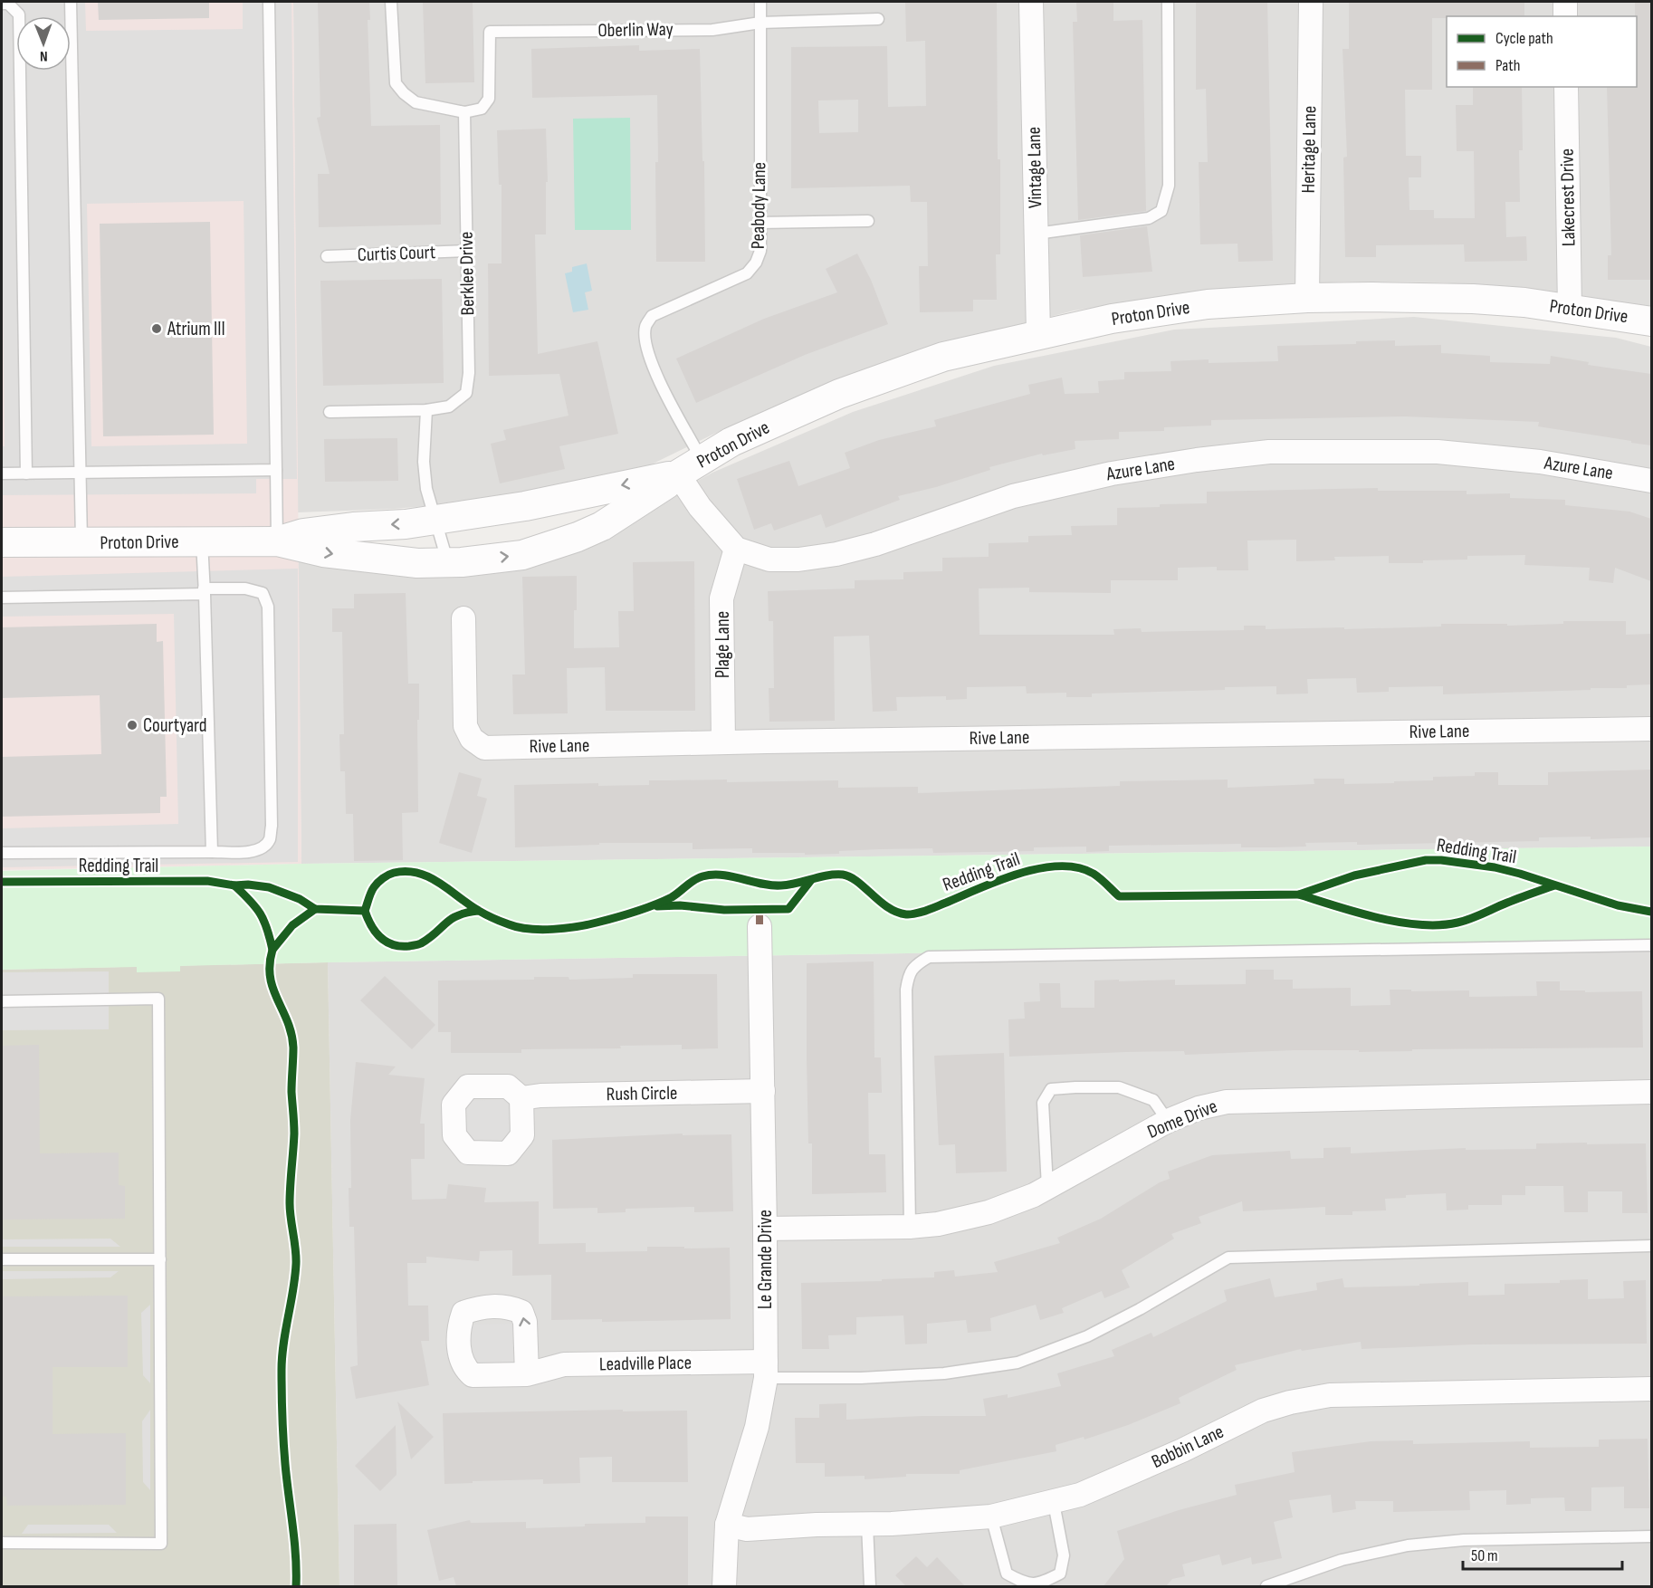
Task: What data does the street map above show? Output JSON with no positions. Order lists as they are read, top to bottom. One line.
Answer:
{"streets":{"street":["Heritage Lane","Vintage Lane","Lakecrest Drive","Proton Drive","Azure Lane","Plage Lane","Rive Lane","Rush Circle","Dome Drive","Le Grande Drive","Leadville Place","Bobbin Lane"],"lane":["Oberlin Way","Peabody Lane","Curtis Court","Berklee Drive"],"cycle path":["Redding Trail"]},"crossings":[["Oberlin Way","Peabody Lane"],["Oberlin Way","Berklee Drive"],["Heritage Lane","Proton Drive"],["Vintage Lane","Proton Drive"],["Lakecrest Drive","Proton Drive"],["Peabody Lane","Proton Drive"],["Curtis Court","Berklee Drive"],["Azure Lane","Plage Lane"],["Plage Lane","Rive Lane"],["Rush Circle","Le Grande Drive"],["Dome Drive","Le Grande Drive"],["Le Grande Drive","Leadville Place"],["Le Grande Drive","Bobbin Lane"]],"places":["Atrium III","Courtyard"],"legend":["Cycle path","Path"],"scale_bar":"50 m","north":"bottom"}
